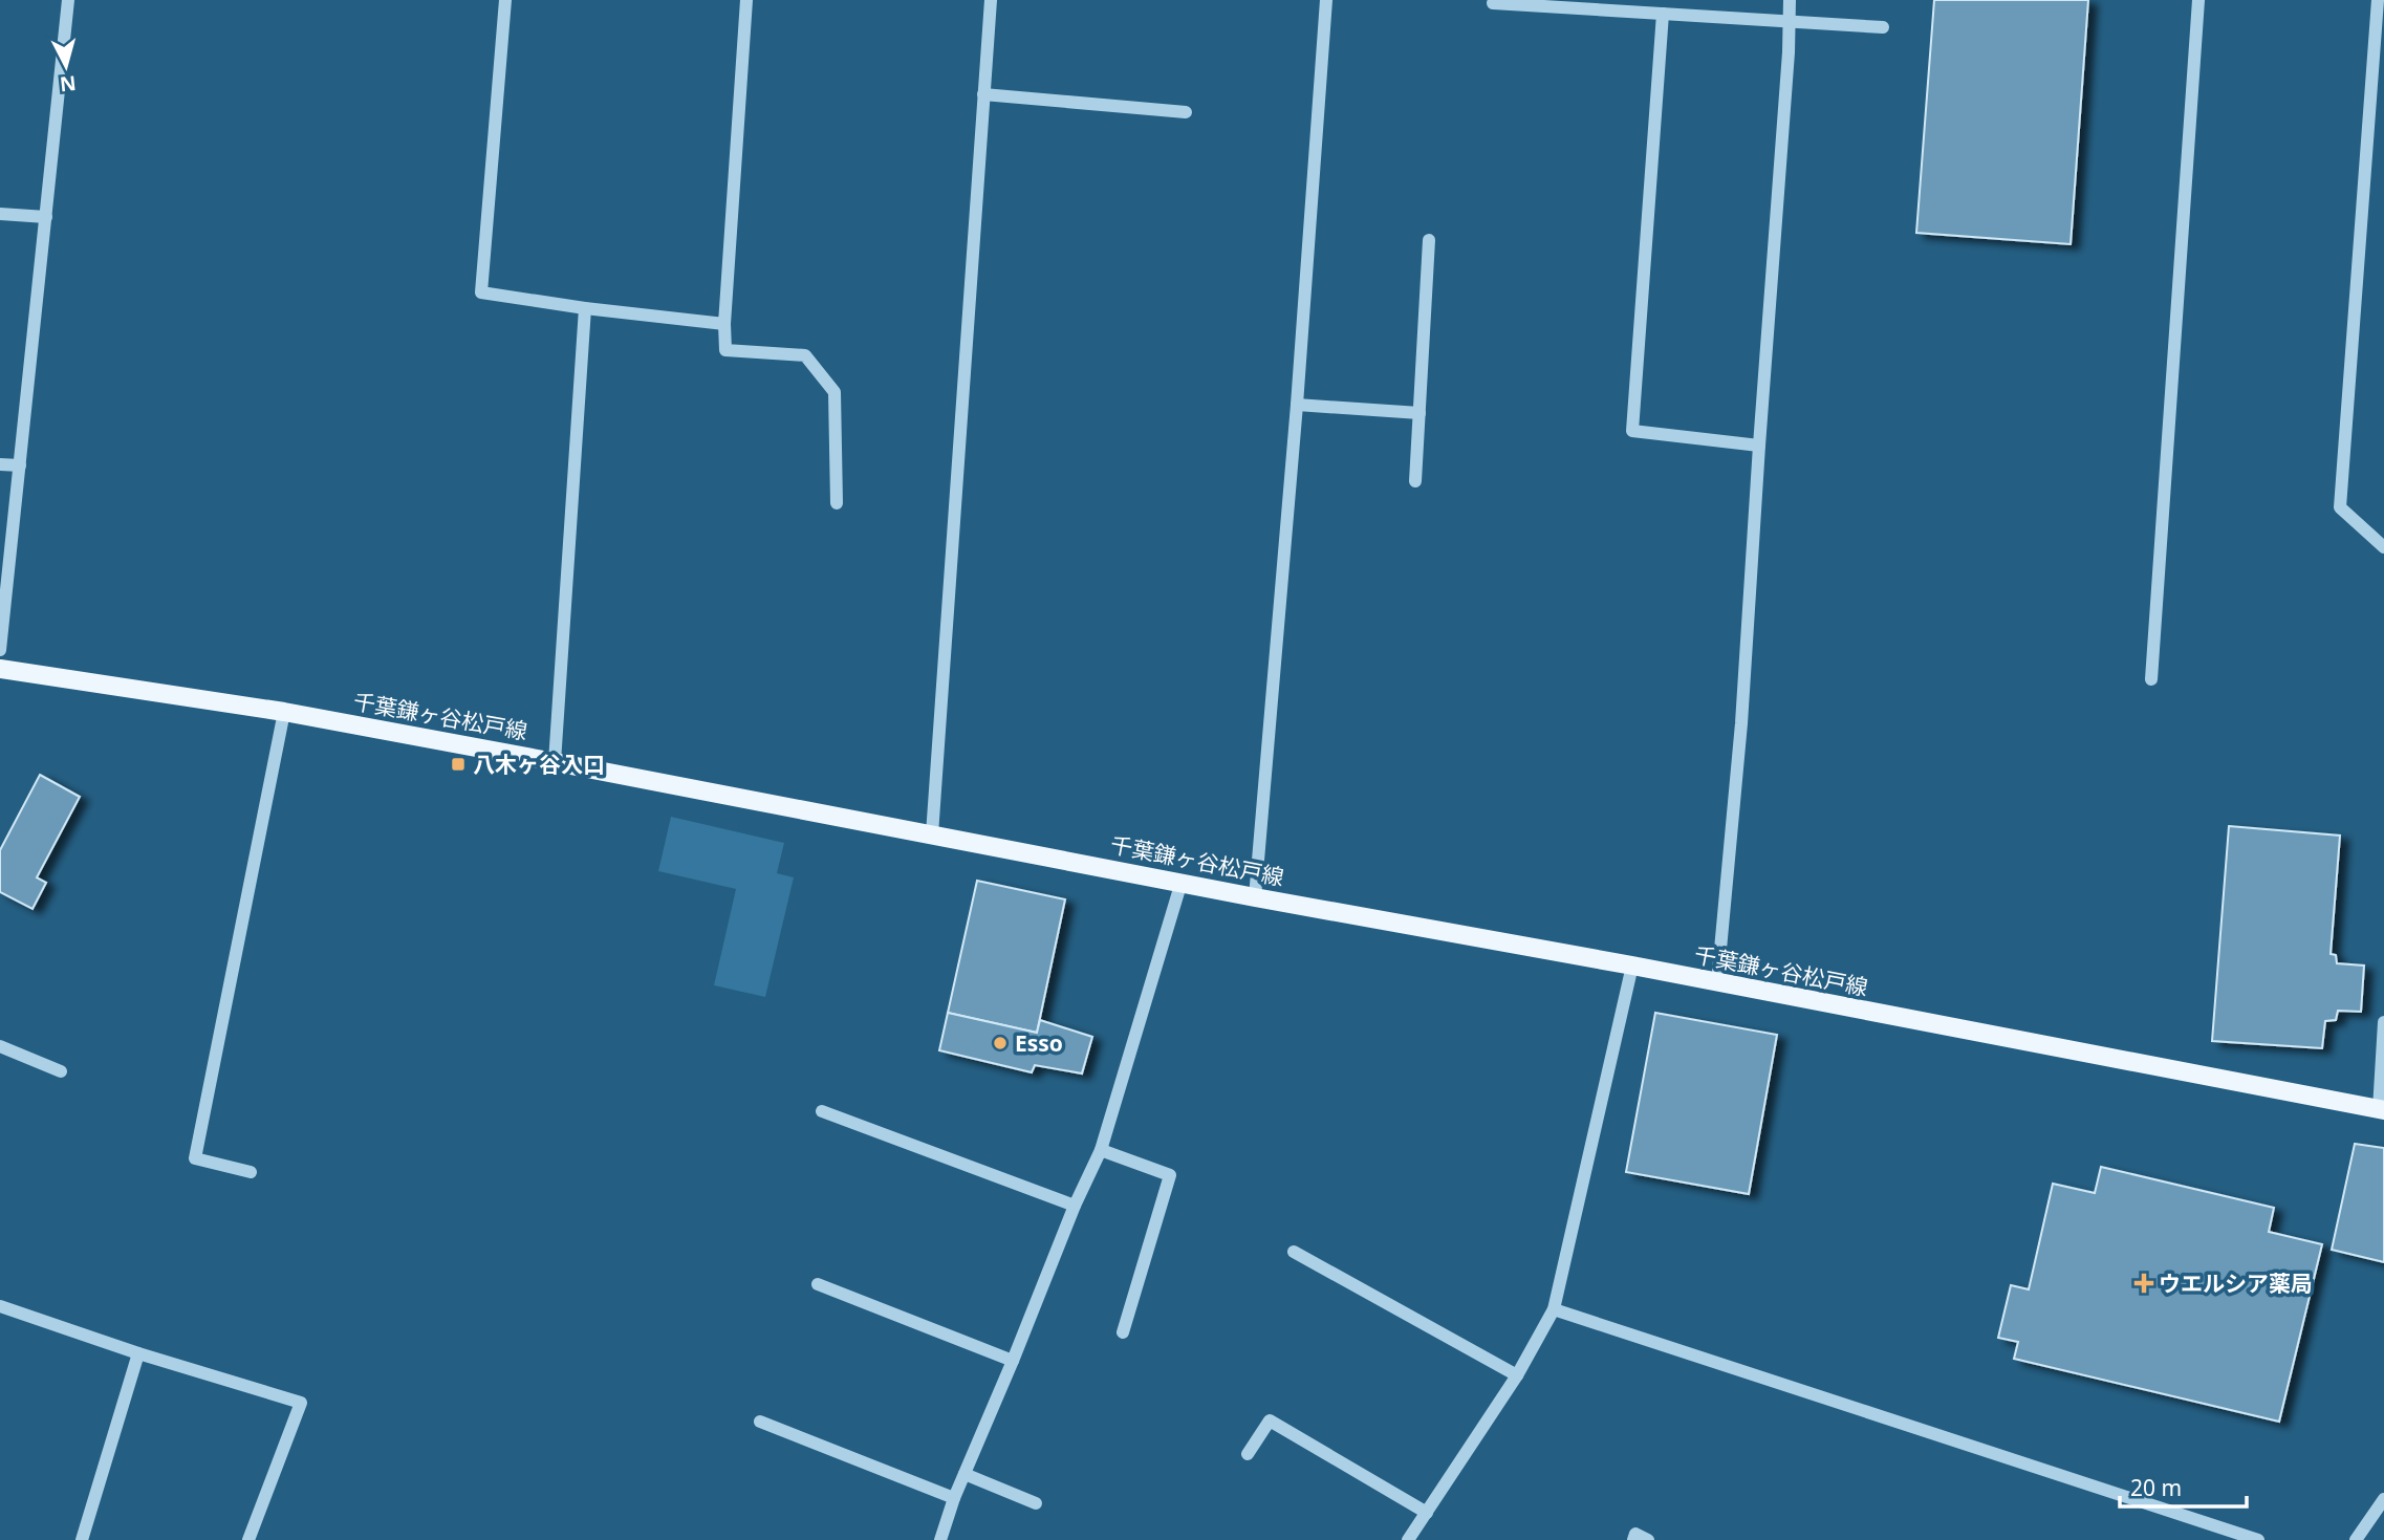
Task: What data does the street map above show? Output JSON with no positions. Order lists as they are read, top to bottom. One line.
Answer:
{"streets":{"main road":["千葉鎌ヶ谷松戸線"]},"places":{"transit":["八木ヶ谷入口"],"other":["Esso"],"health":["ウエルシア薬局"]},"scale_bar":"20 m","north":"bottom"}
